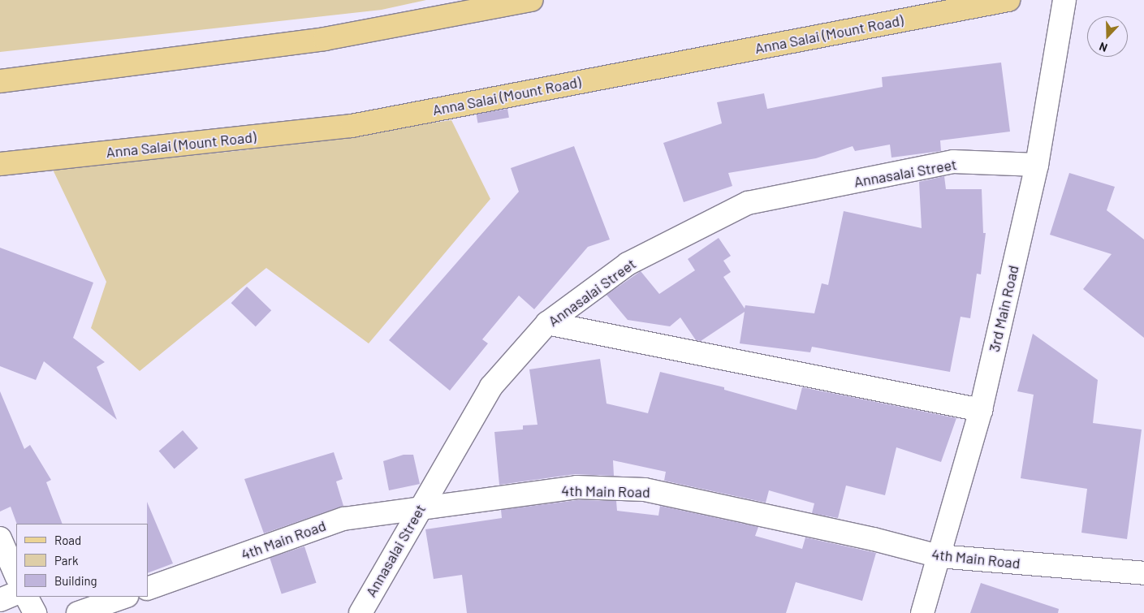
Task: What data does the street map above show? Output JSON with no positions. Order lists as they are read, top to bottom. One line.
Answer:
{"streets":{"main road":["Anna Salai (Mount Road)"],"street":["Annasalai Street","3rd Main Road","4th Main Road"]},"crossings":[["Annasalai Street","3rd Main Road"],["Annasalai Street","4th Main Road"],["3rd Main Road","4th Main Road"]],"legend":["Road","Park","Building"],"north":"bottom"}
